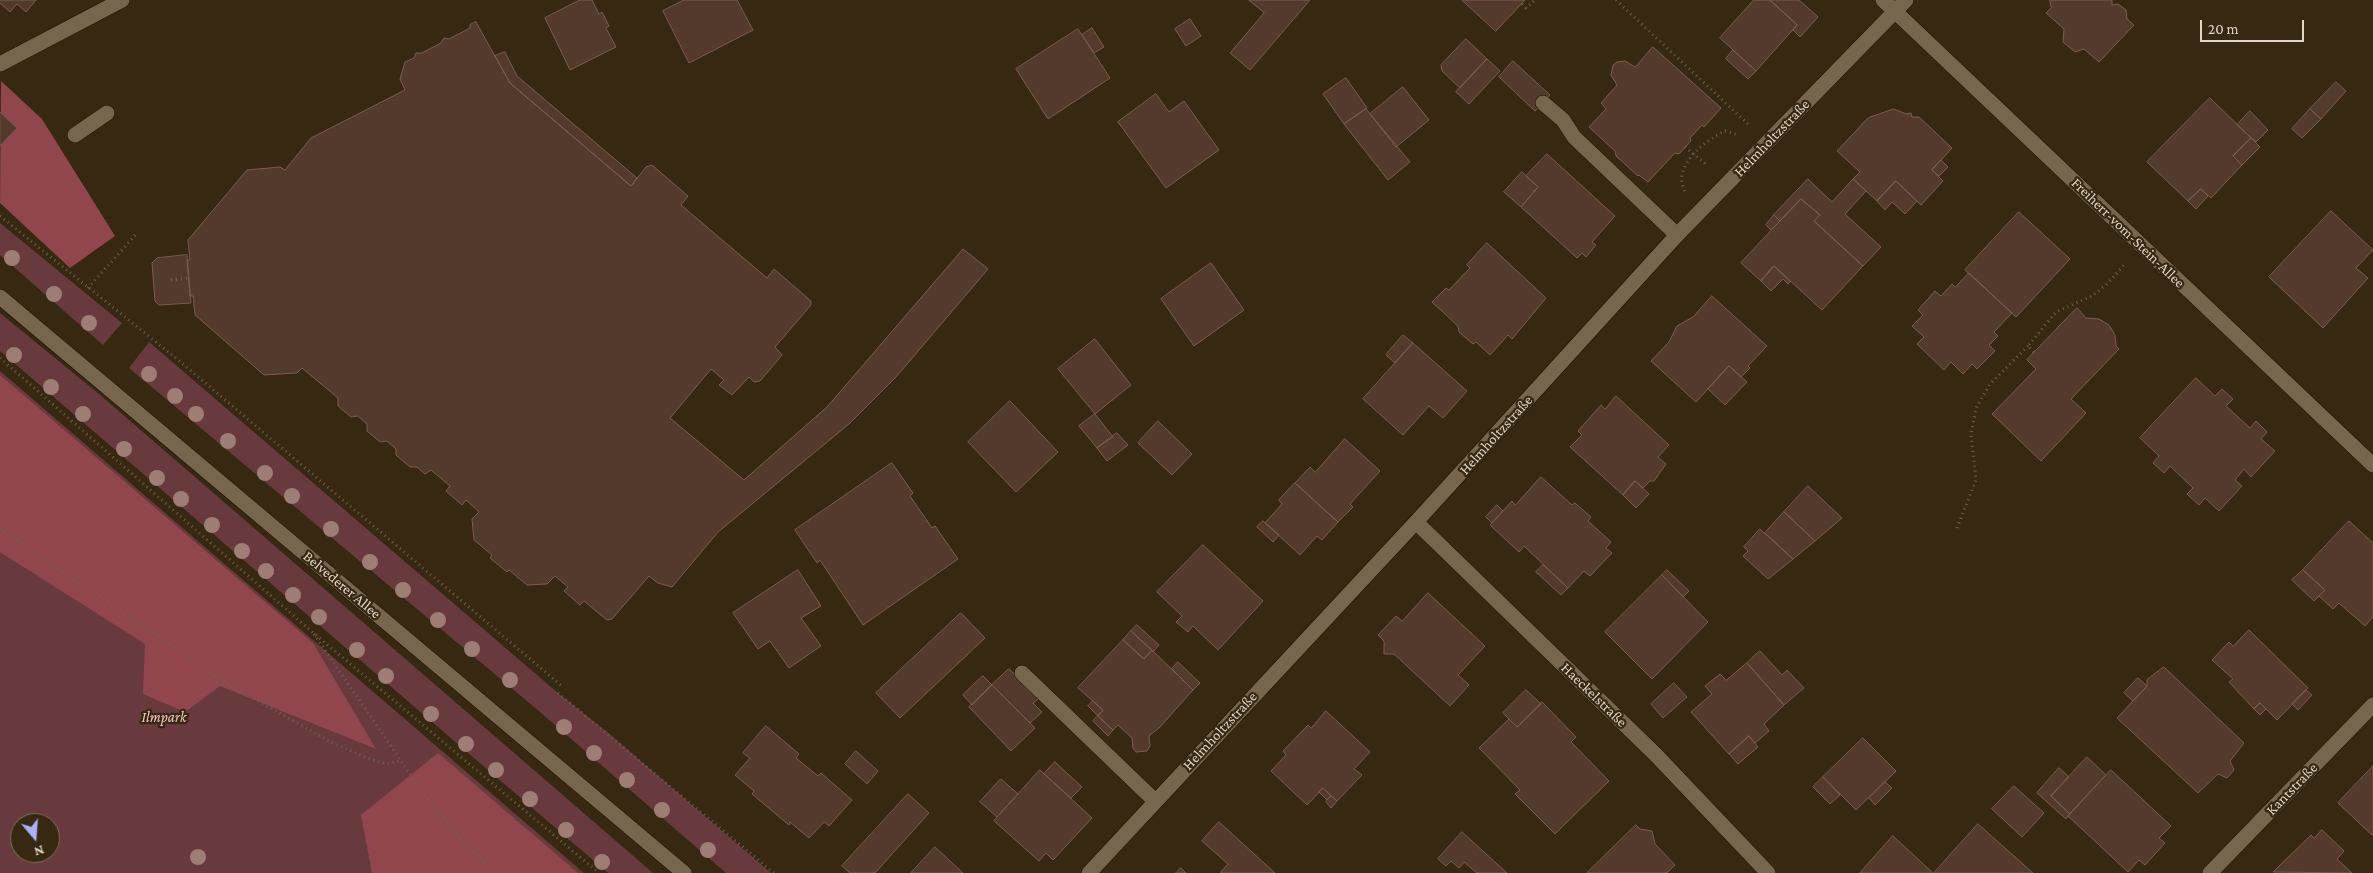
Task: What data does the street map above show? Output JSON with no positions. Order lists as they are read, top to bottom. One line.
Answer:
{"streets":{"street":["Helmholtzstraße","Freiherr-vom-Stein-Allee","Belvederer Allee","Haeckelstraße","Kantstraße"]},"crossings":[["Helmholtzstraße","Freiherr-vom-Stein-Allee"],["Helmholtzstraße","Haeckelstraße"]],"parks":["Ilmpark"],"scale_bar":"20 m","north":"bottom"}
